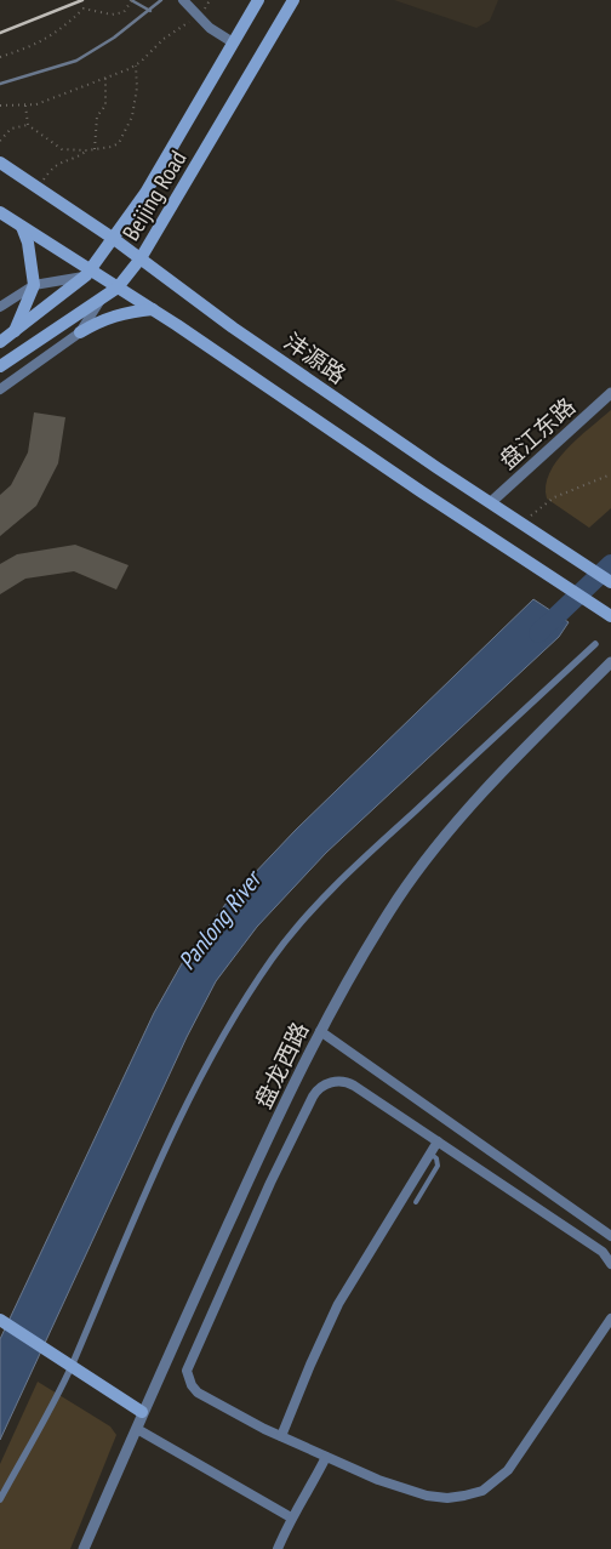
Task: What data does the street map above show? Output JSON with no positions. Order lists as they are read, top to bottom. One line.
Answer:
{"streets":{"main road":["Beijing Road","沣源路"],"street":["盘江东路","盘龙西路"]},"crossings":[["Beijing Road","沣源路"],["沣源路","盘江东路"]],"water":["Panlong River"]}
